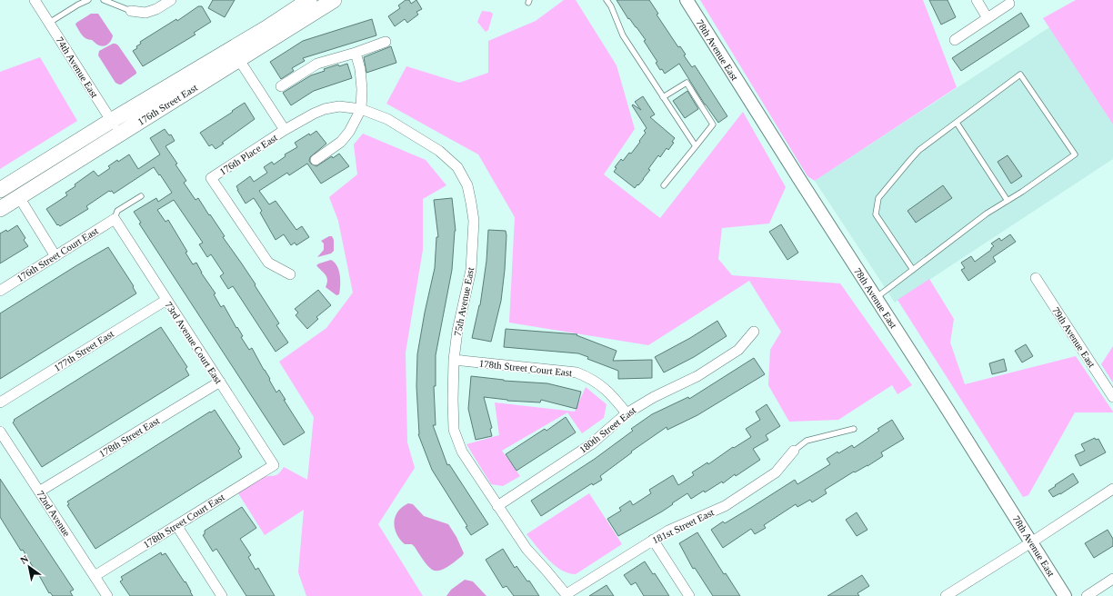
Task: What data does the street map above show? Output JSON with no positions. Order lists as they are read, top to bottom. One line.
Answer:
{"streets":{"main road":["176th Street East"],"street":["78th Avenue East","74th Avenue East","176th Place East","176th Street Court East","75th Avenue East","79th Avenue East","73rd Avenue Court East","177th Street East","178th Street Court East","180th Street East","178th Street East","72nd Avenue","181st Street East"]},"crossings":[["74th Avenue East","176th Street East"],["176th Place East","75th Avenue East"],["176th Street Court East","73rd Avenue Court East"],["75th Avenue East","178th Street Court East"],["75th Avenue East","180th Street East"],["75th Avenue East","181st Street East"],["73rd Avenue Court East","177th Street East"],["73rd Avenue Court East","178th Street Court East"],["73rd Avenue Court East","178th Street East"],["178th Street Court East","180th Street East"],["178th Street Court East","72nd Avenue"],["178th Street East","72nd Avenue"]],"north":"top left"}
